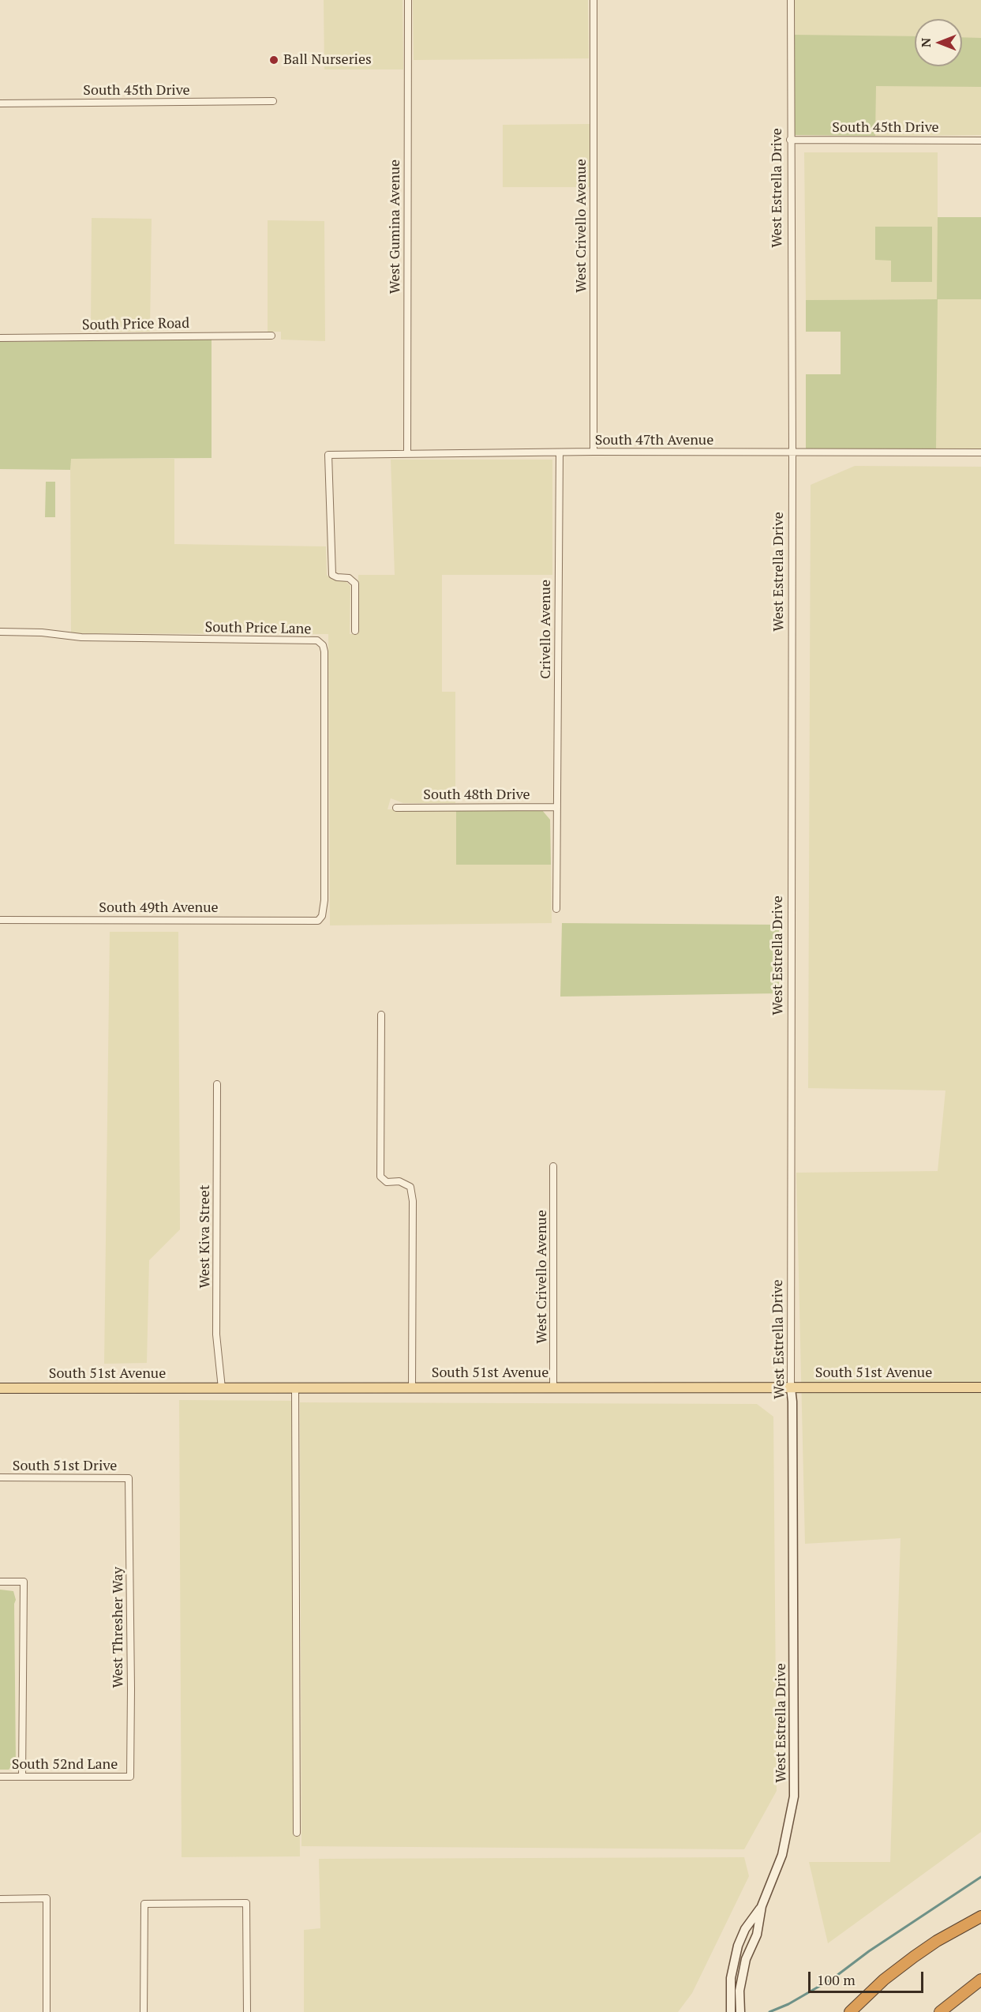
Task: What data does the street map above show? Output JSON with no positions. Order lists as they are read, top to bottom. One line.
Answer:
{"streets":{"main road":["West Estrella Drive","South 51st Avenue"],"street":["South 45th Drive","West Crivello Avenue","West Gumina Avenue","South Price Road","South 47th Avenue","South Price Lane","Crivello Avenue","South 48th Drive","South 49th Avenue","West Kiva Street","South 51st Drive","West Thresher Way","South 52nd Lane"]},"crossings":[["South 45th Drive","West Estrella Drive"],["West Estrella Drive","South 47th Avenue"],["West Estrella Drive","South 51st Avenue"],["West Crivello Avenue","South 47th Avenue"],["West Crivello Avenue","South 51st Avenue"],["West Gumina Avenue","South 47th Avenue"],["South 47th Avenue","Crivello Avenue"],["South Price Lane","South 49th Avenue"],["Crivello Avenue","South 48th Drive"],["West Kiva Street","South 51st Avenue"],["South 51st Drive","West Thresher Way"],["West Thresher Way","South 52nd Lane"]],"places":["Ball Nurseries"],"scale_bar":"100 m","north":"left"}
